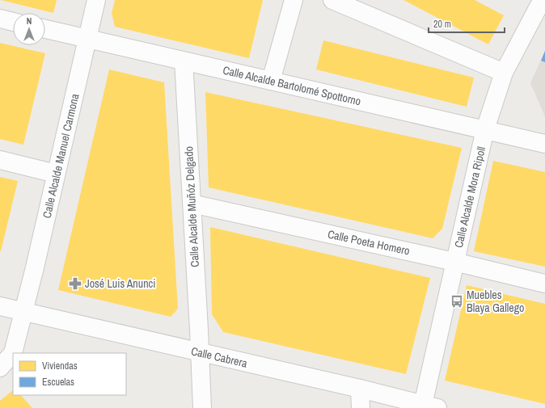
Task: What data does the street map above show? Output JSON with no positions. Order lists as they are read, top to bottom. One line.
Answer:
{"streets":{"street":["Calle Alcalde Bartolomé Spottorno","Calle Alcalde Manuel Carmona","Calle Alcalde Mora Ripoll","Calle Alcalde Muñóz Delgado","Calle Poeta Homero","Calle Cabrera"]},"crossings":[["Calle Alcalde Bartolomé Spottorno","Calle Alcalde Manuel Carmona"],["Calle Alcalde Bartolomé Spottorno","Calle Alcalde Mora Ripoll"],["Calle Alcalde Bartolomé Spottorno","Calle Alcalde Muñóz Delgado"],["Calle Alcalde Manuel Carmona","Calle Cabrera"],["Calle Alcalde Mora Ripoll","Calle Poeta Homero"],["Calle Alcalde Mora Ripoll","Calle Cabrera"],["Calle Alcalde Muñóz Delgado","Calle Poeta Homero"],["Calle Alcalde Muñóz Delgado","Calle Cabrera"]],"places":{"pharmacy":["José Luis Anunci"],"bus stop":["Muebles Blaya Gallego"]},"legend":["Viviendas","Escuelas"],"scale_bar":"20 m","north":"top"}
